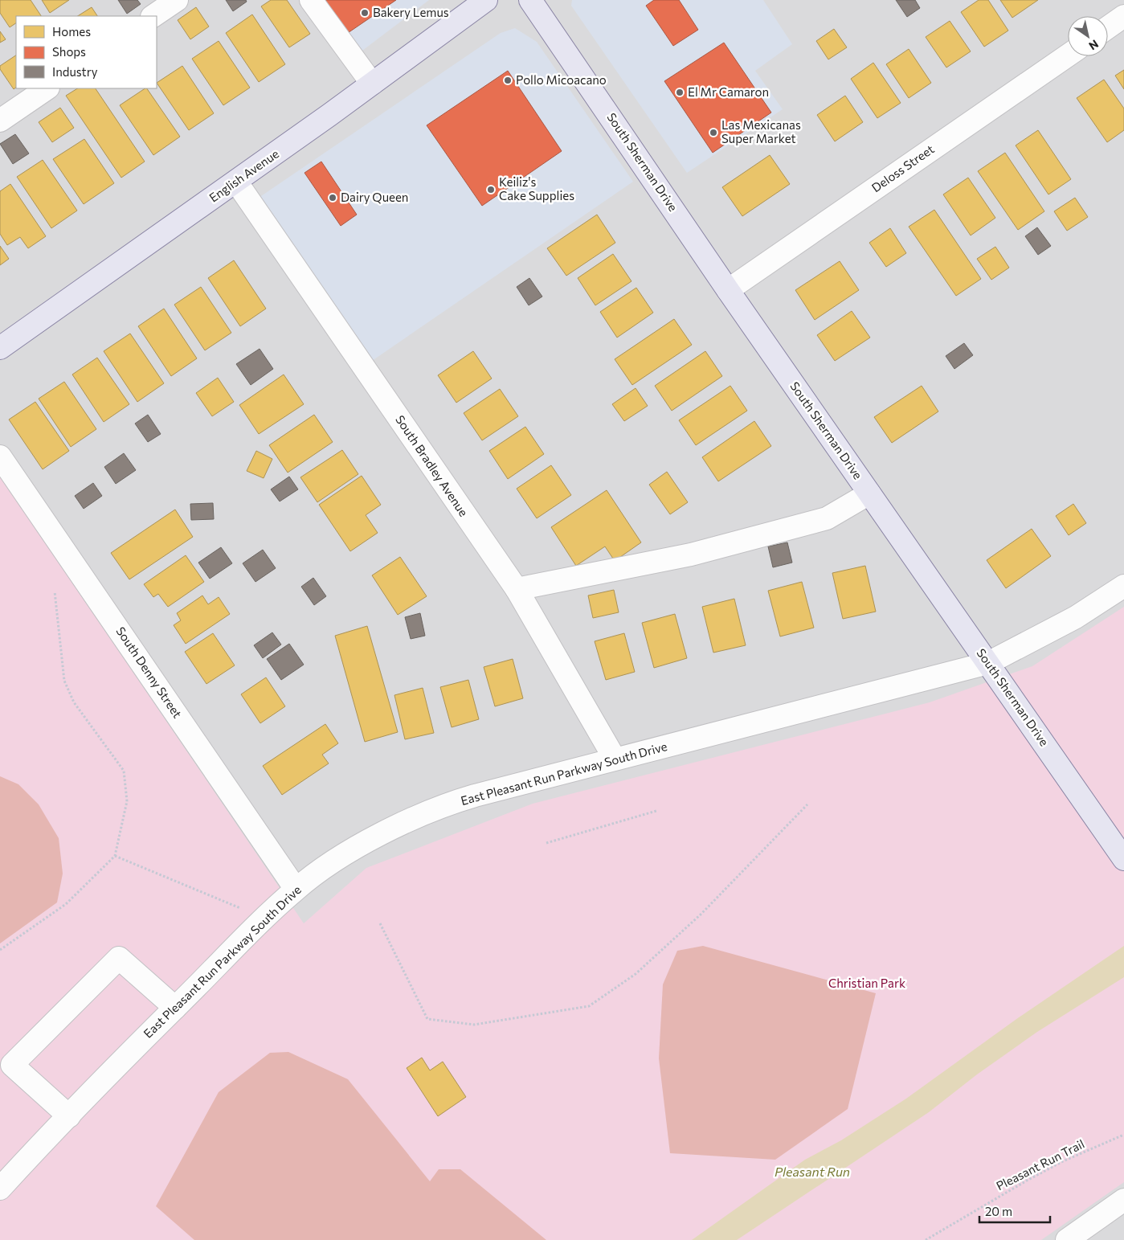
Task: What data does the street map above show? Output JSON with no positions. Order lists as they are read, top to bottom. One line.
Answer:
{"streets":{"main road":["South Sherman Drive","English Avenue"],"street":["Deloss Street","South Bradley Avenue","South Denny Street","East Pleasant Run Parkway South Drive"],"path":["Pleasant Run Trail"]},"crossings":[["South Sherman Drive","Deloss Street"],["South Sherman Drive","East Pleasant Run Parkway South Drive"],["English Avenue","South Bradley Avenue"],["South Bradley Avenue","East Pleasant Run Parkway South Drive"],["South Denny Street","East Pleasant Run Parkway South Drive"]],"water":["Pleasant Run"],"parks":["Christian Park"],"places":["Bakery Lemus","Pollo Micoacano","El Mr Camaron","Las Mexicanas Super Market","Keiliz's Cake Supplies","Dairy Queen"],"legend":["Homes","Shops","Industry"],"scale_bar":"20 m","north":"bottom right"}
